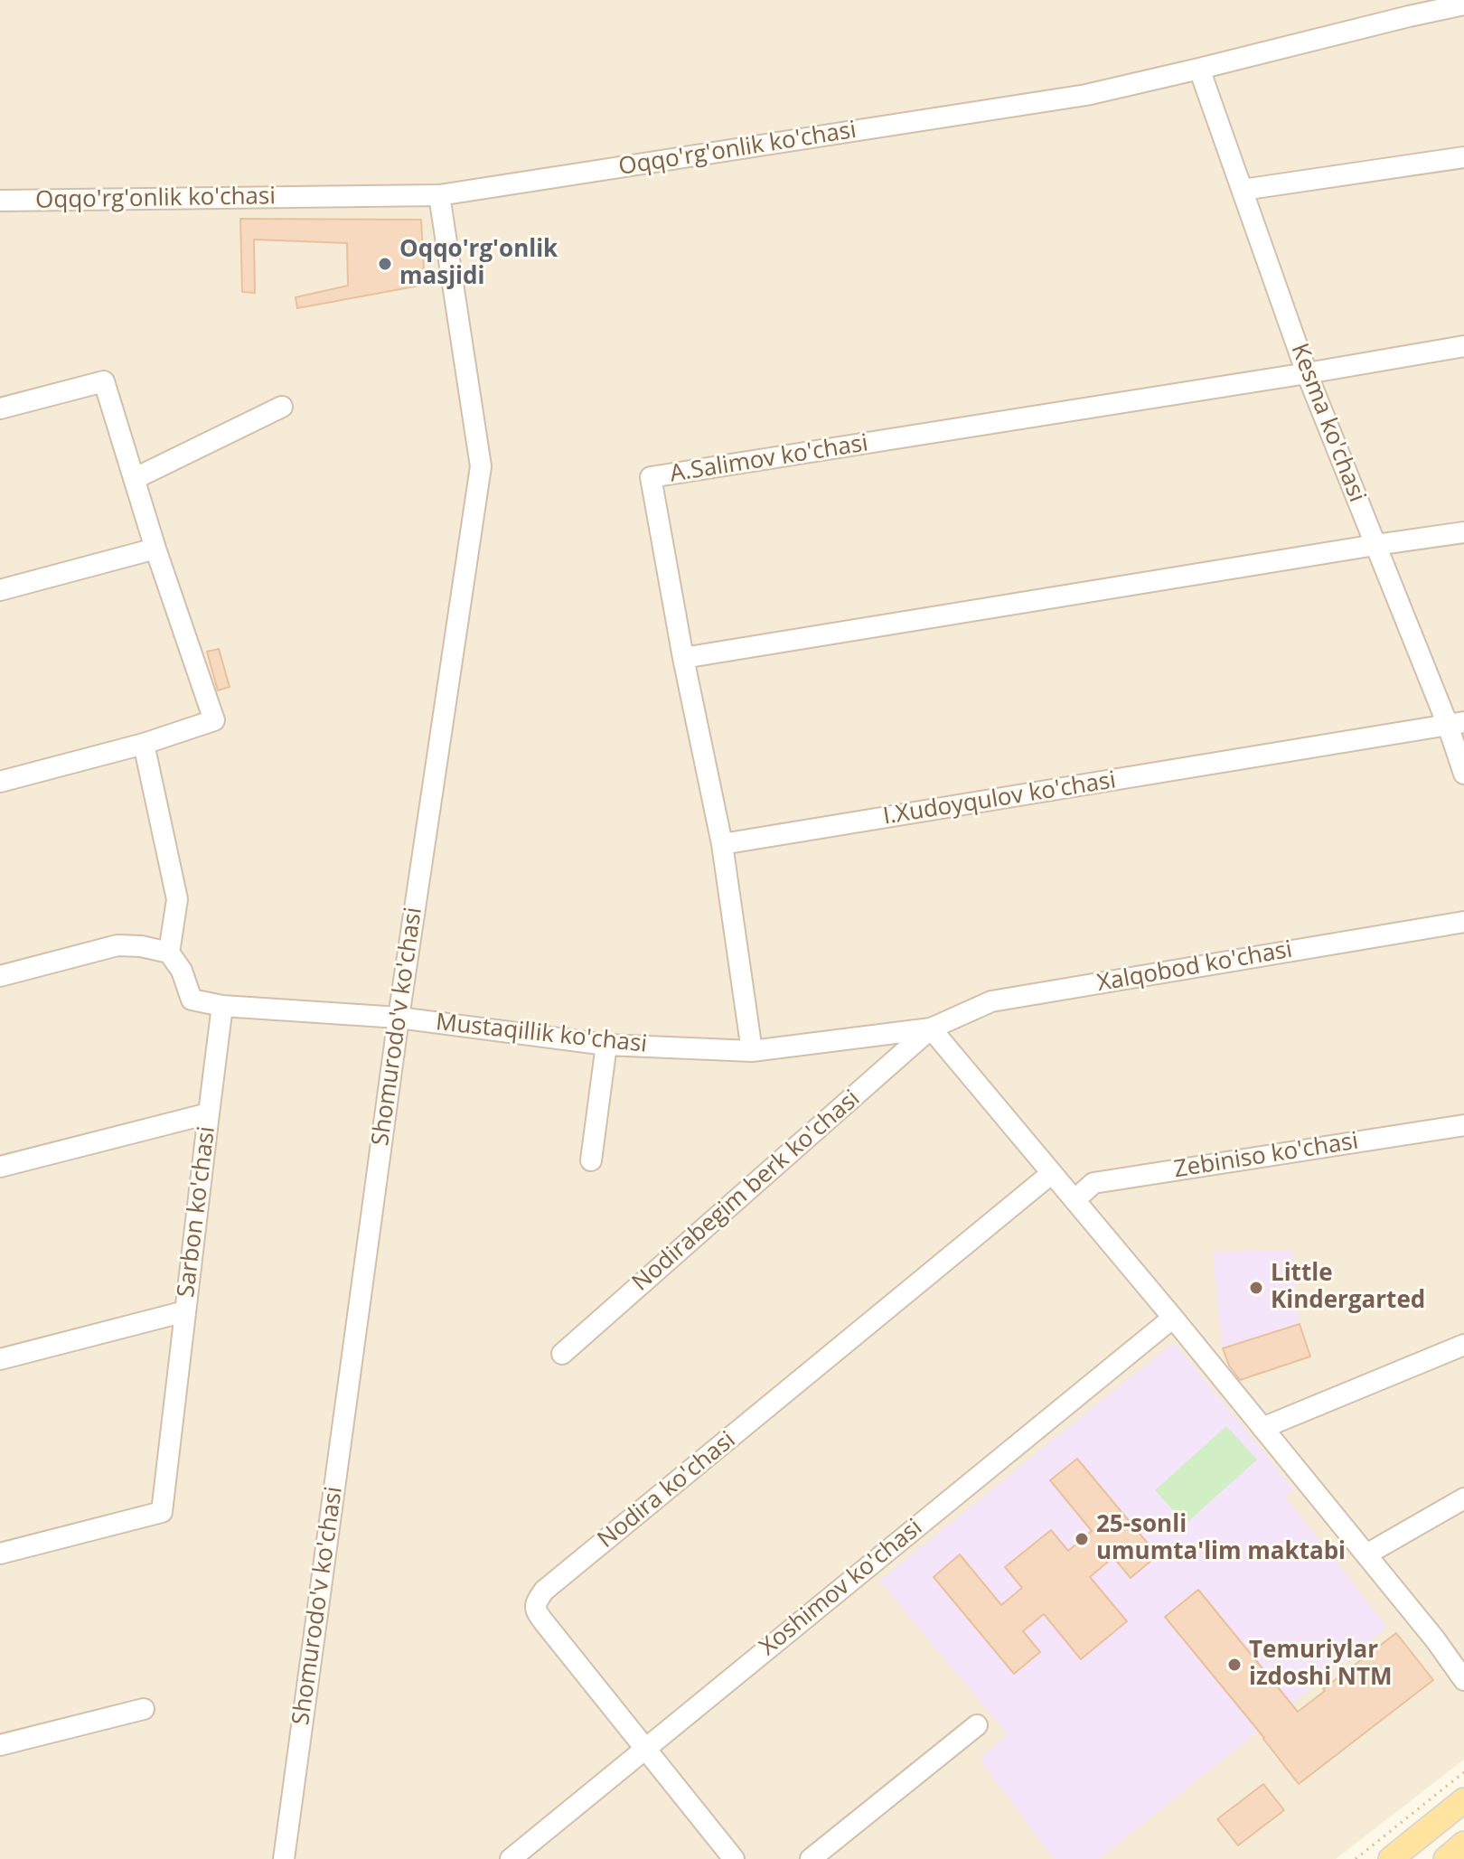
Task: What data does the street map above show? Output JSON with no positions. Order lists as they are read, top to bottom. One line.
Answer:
{"streets":{"street":["Oqqo'rg'onlik ko'chasi","Kesma ko'chasi","A.Salimov ko'chasi","I.Xudoyqulov ko'chasi","Xalqobod ko'chasi","Shomurodo'v ko'chasi","Mustaqillik ko'chasi","Zebiniso ko'chasi","Nodirabegim berk ko'chasi","Sarbon ko'chasi","Nodira ko'chasi","Xoshimov ko'chasi"]},"crossings":[["Oqqo'rg'onlik ko'chasi","Kesma ko'chasi"],["Oqqo'rg'onlik ko'chasi","Shomurodo'v ko'chasi"],["Kesma ko'chasi","A.Salimov ko'chasi"],["Kesma ko'chasi","I.Xudoyqulov ko'chasi"],["Xalqobod ko'chasi","Mustaqillik ko'chasi"],["Xalqobod ko'chasi","Nodirabegim berk ko'chasi"],["Shomurodo'v ko'chasi","Mustaqillik ko'chasi"],["Mustaqillik ko'chasi","Nodirabegim berk ko'chasi"],["Nodira ko'chasi","Xoshimov ko'chasi"]],"places":["Oqqo'rg'onlik masjidi","Little Kindergarted","25-sonli umumta'lim maktabi","Temuriylar izdoshi NTM"]}
